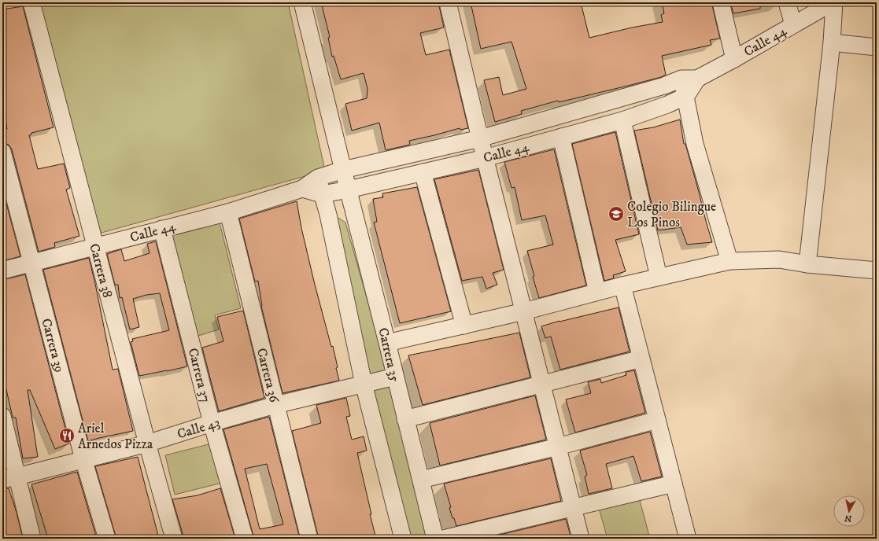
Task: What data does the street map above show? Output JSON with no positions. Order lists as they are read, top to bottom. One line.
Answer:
{"streets":{"street":["Calle 44","Carrera 38","Carrera 39","Carrera 35","Carrera 37","Carrera 36","Calle 43"]},"crossings":[["Calle 44","Carrera 38"],["Calle 44","Carrera 39"],["Calle 44","Carrera 35"],["Calle 44","Carrera 37"],["Calle 44","Carrera 36"],["Carrera 38","Calle 43"],["Carrera 39","Calle 43"],["Carrera 35","Calle 43"],["Carrera 37","Calle 43"],["Carrera 36","Calle 43"]],"places":{"school or university":["Colegio Bilingue Los Pinos"],"restaurant":["Ariel Arnedos Pizza"]},"north":"bottom"}
